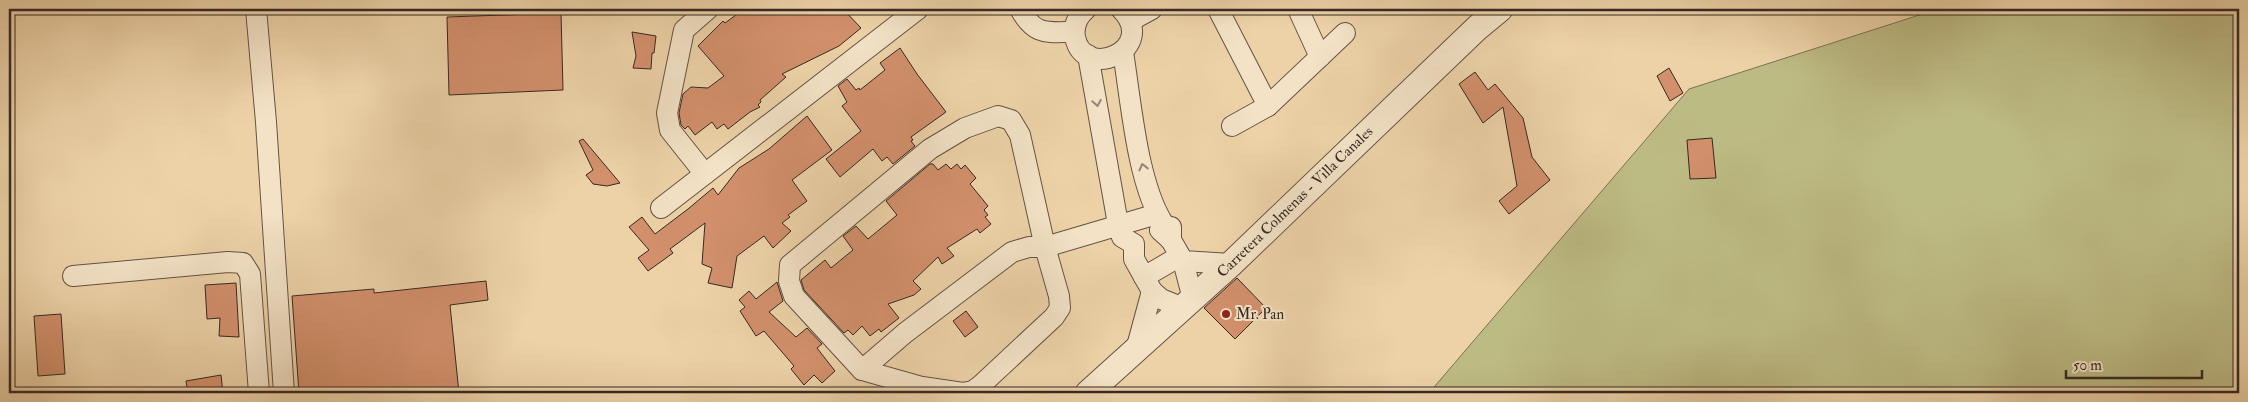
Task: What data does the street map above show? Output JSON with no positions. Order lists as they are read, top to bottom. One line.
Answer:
{"streets":{"street":["Carretera Colmenas - Villa Canales"]},"places":["Mr. Pan"],"scale_bar":"50 m"}
